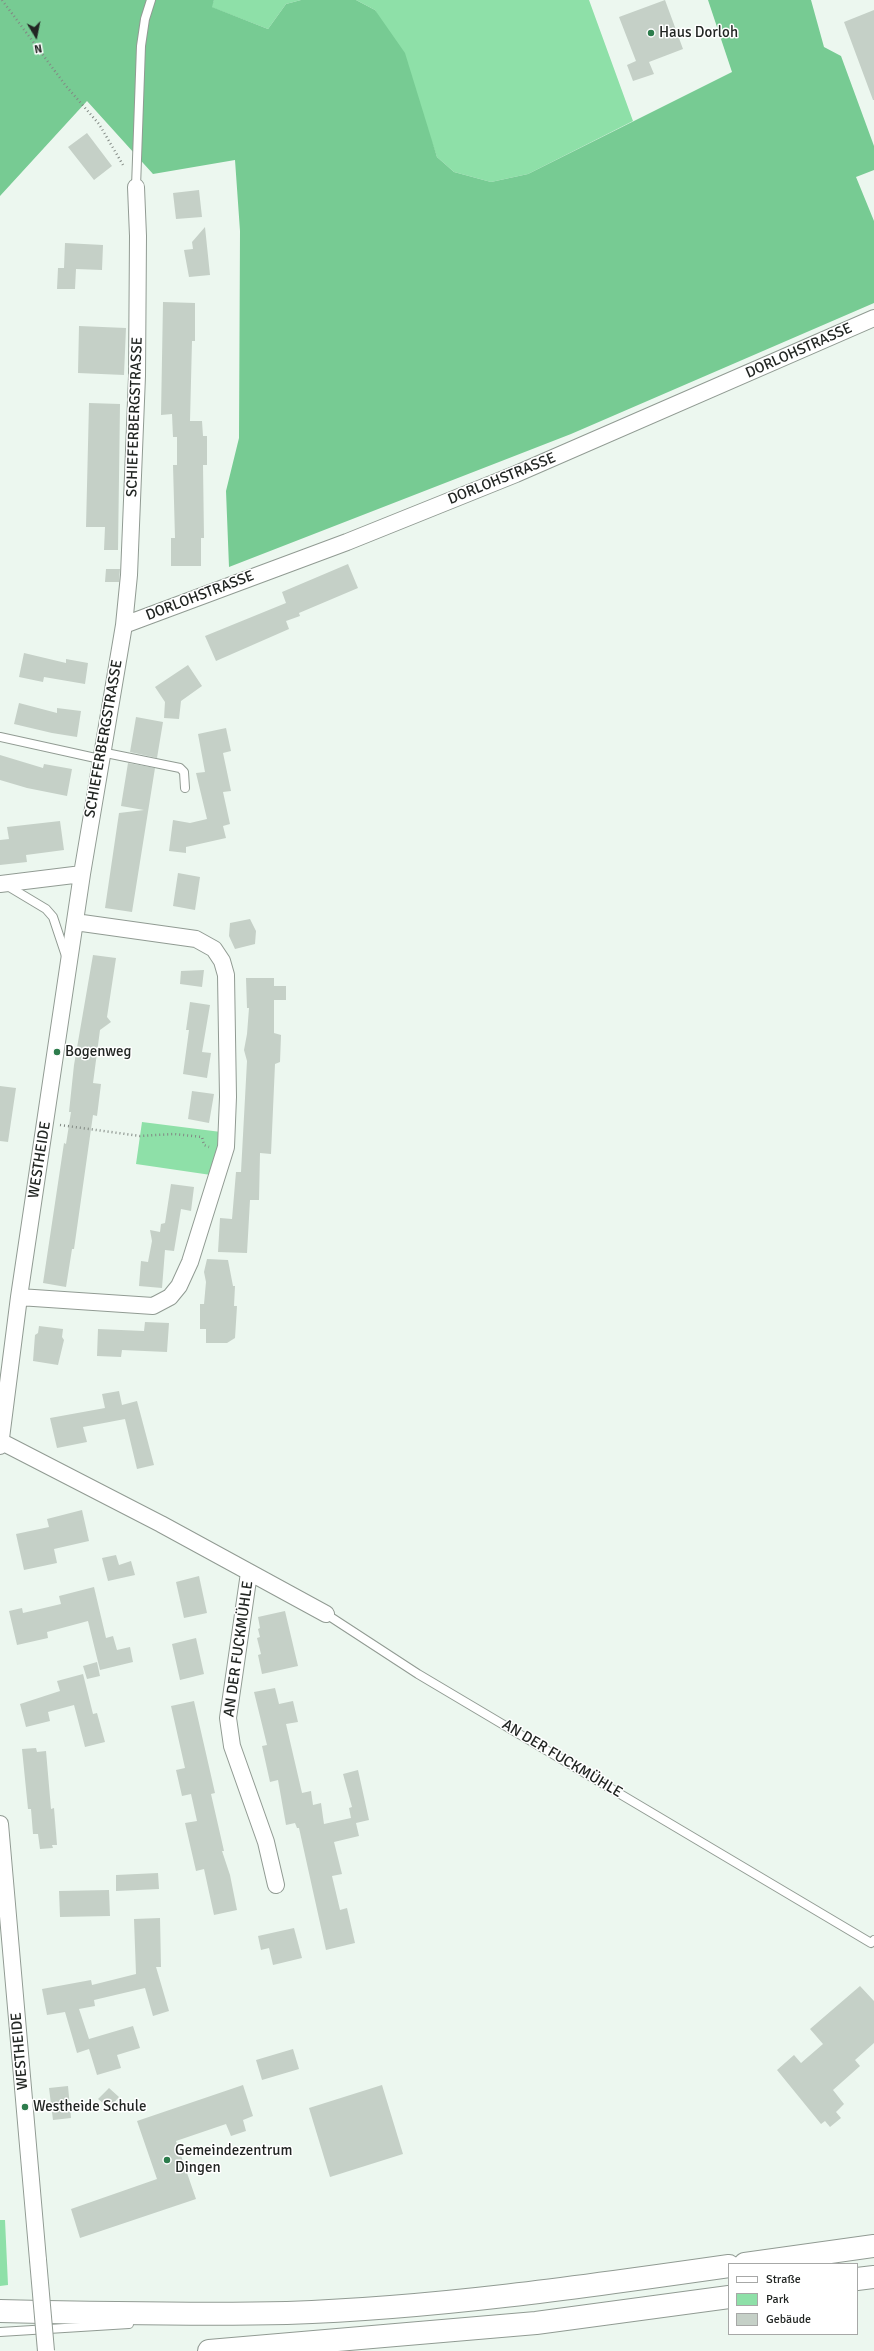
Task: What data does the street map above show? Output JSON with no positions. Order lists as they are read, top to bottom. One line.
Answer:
{"streets":{"street":["DORLOHSTRASSE","SCHIEFERBERGSTRASSE","WESTHEIDE","AN DER FUCKMÜHLE"]},"crossings":[["DORLOHSTRASSE","SCHIEFERBERGSTRASSE"],["SCHIEFERBERGSTRASSE","WESTHEIDE"],["WESTHEIDE","AN DER FUCKMÜHLE"]],"places":["Haus Dorloh","Bogenweg","Westheide Schule","Gemeindezentrum Dingen"],"legend":["Straße","Park","Gebäude"],"north":"bottom"}
